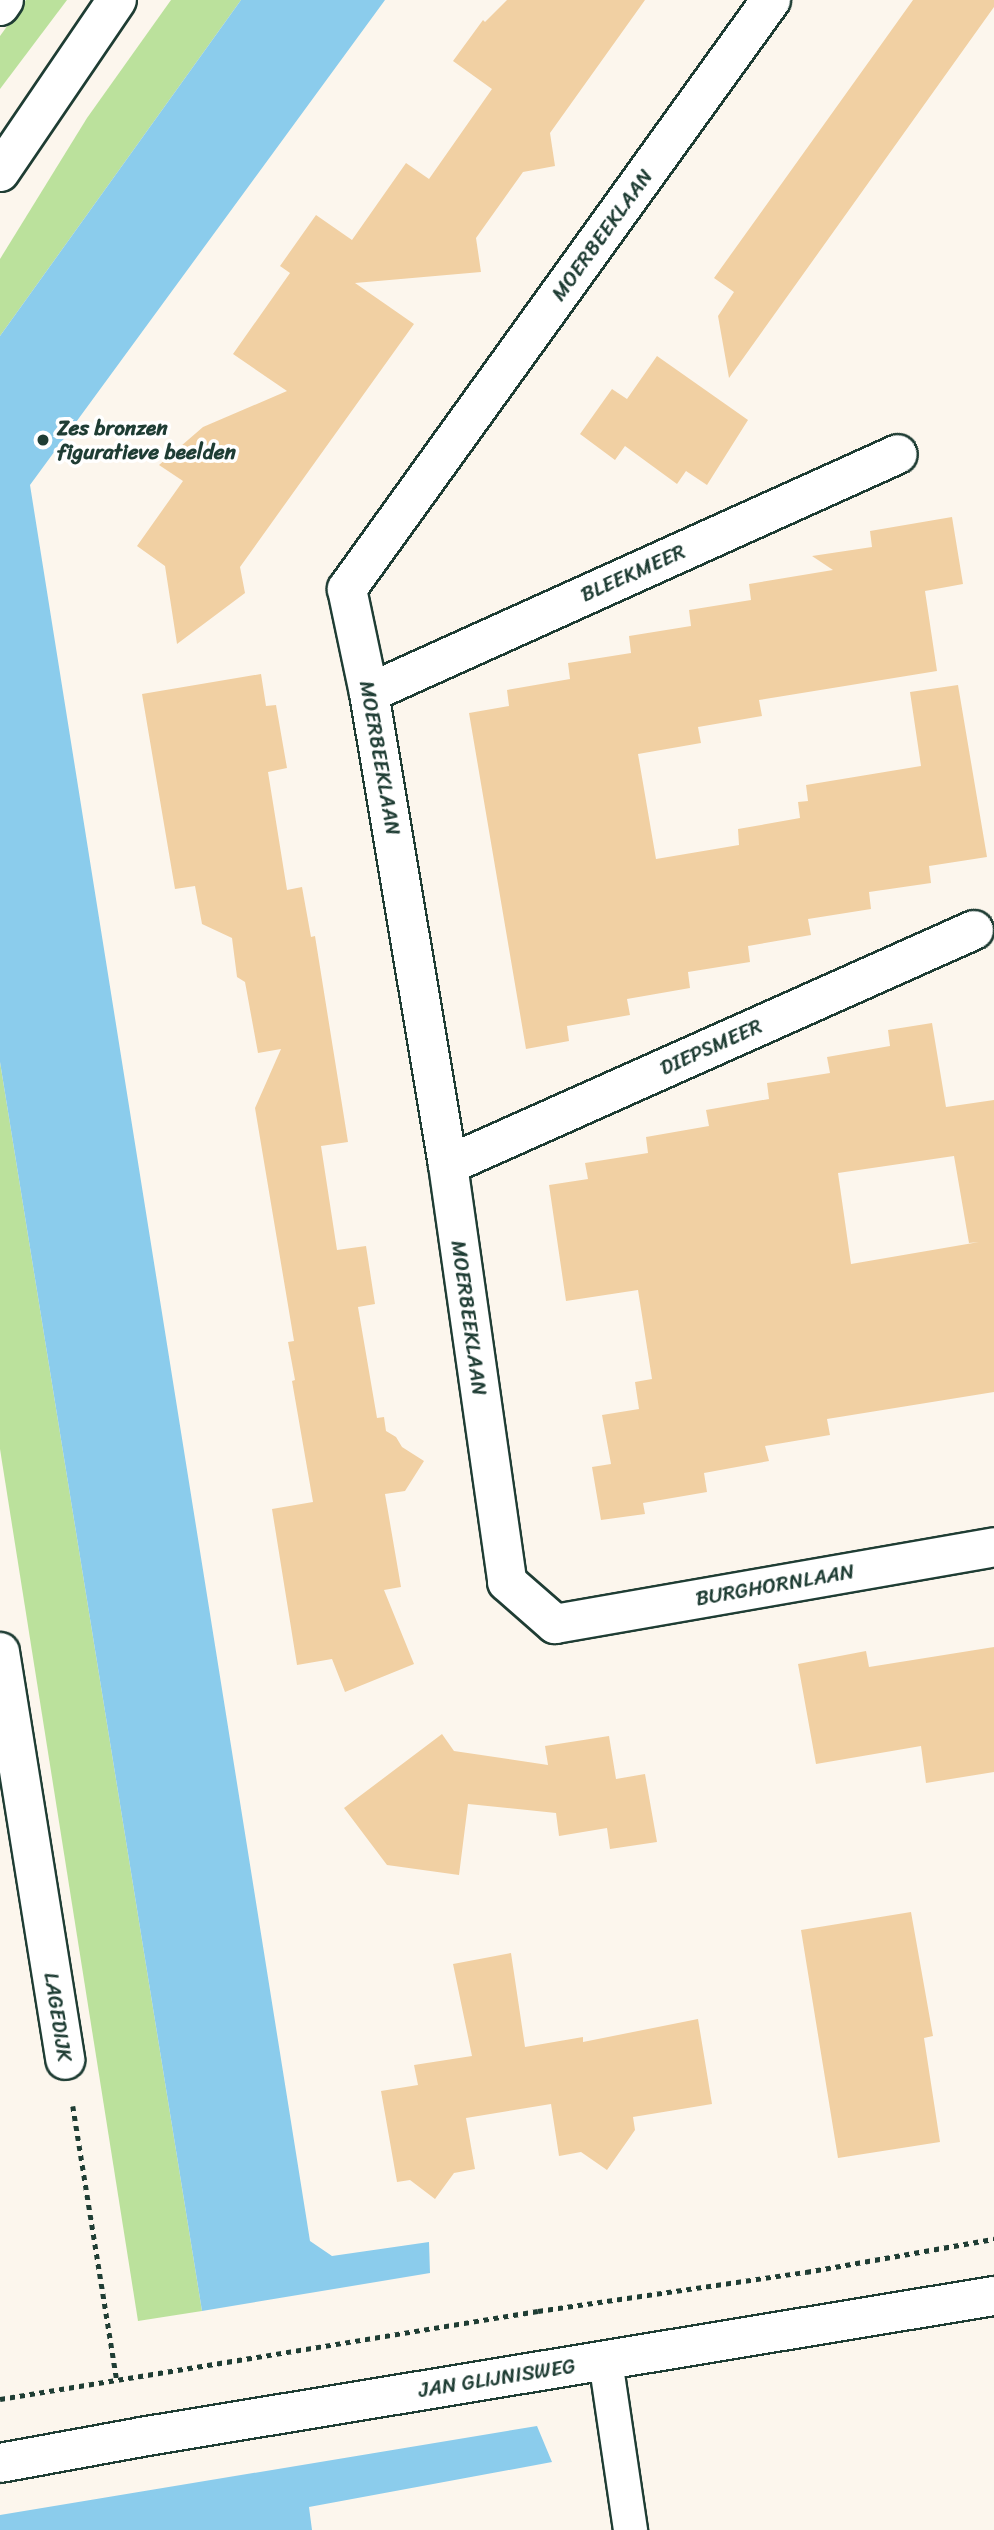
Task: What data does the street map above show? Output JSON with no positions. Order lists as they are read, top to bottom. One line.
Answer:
{"streets":{"street":["MOERBEEKLAAN","BLEEKMEER","DIEPSMEER","BURGHORNLAAN","LAGEDIJK","JAN GLIJNISWEG"]},"crossings":[["MOERBEEKLAAN","BLEEKMEER"],["MOERBEEKLAAN","DIEPSMEER"],["MOERBEEKLAAN","BURGHORNLAAN"]],"places":["Zes bronzen figuratieve beelden"]}
